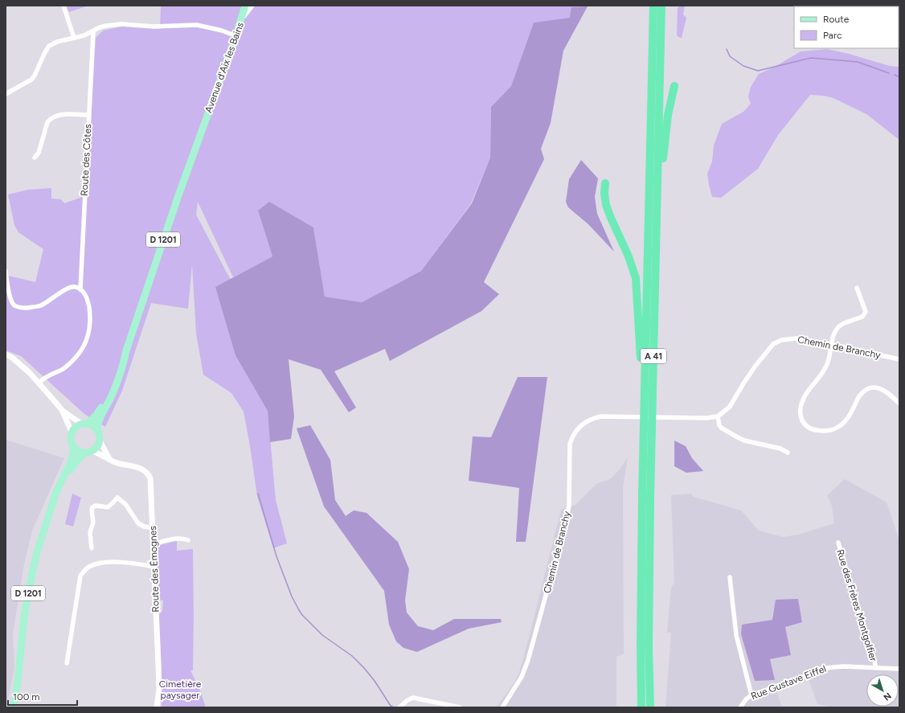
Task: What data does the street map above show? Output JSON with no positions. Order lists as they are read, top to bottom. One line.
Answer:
{"streets":{"highway":["A 41"],"main road":["Avenue d'Aix les Bains","D 1201"],"street":["Route des Côtes","Chemin de Branchy","Route des Émognes","Rue des Frères Montgolfier","Rue Gustave Eiffel"]},"crossings":[["Avenue d'Aix les Bains","Route des Émognes"],["Rue des Frères Montgolfier","Rue Gustave Eiffel"]],"parks":["Cimetière paysager"],"legend":["Route","Parc"],"scale_bar":"100 m","north":"bottom right"}
